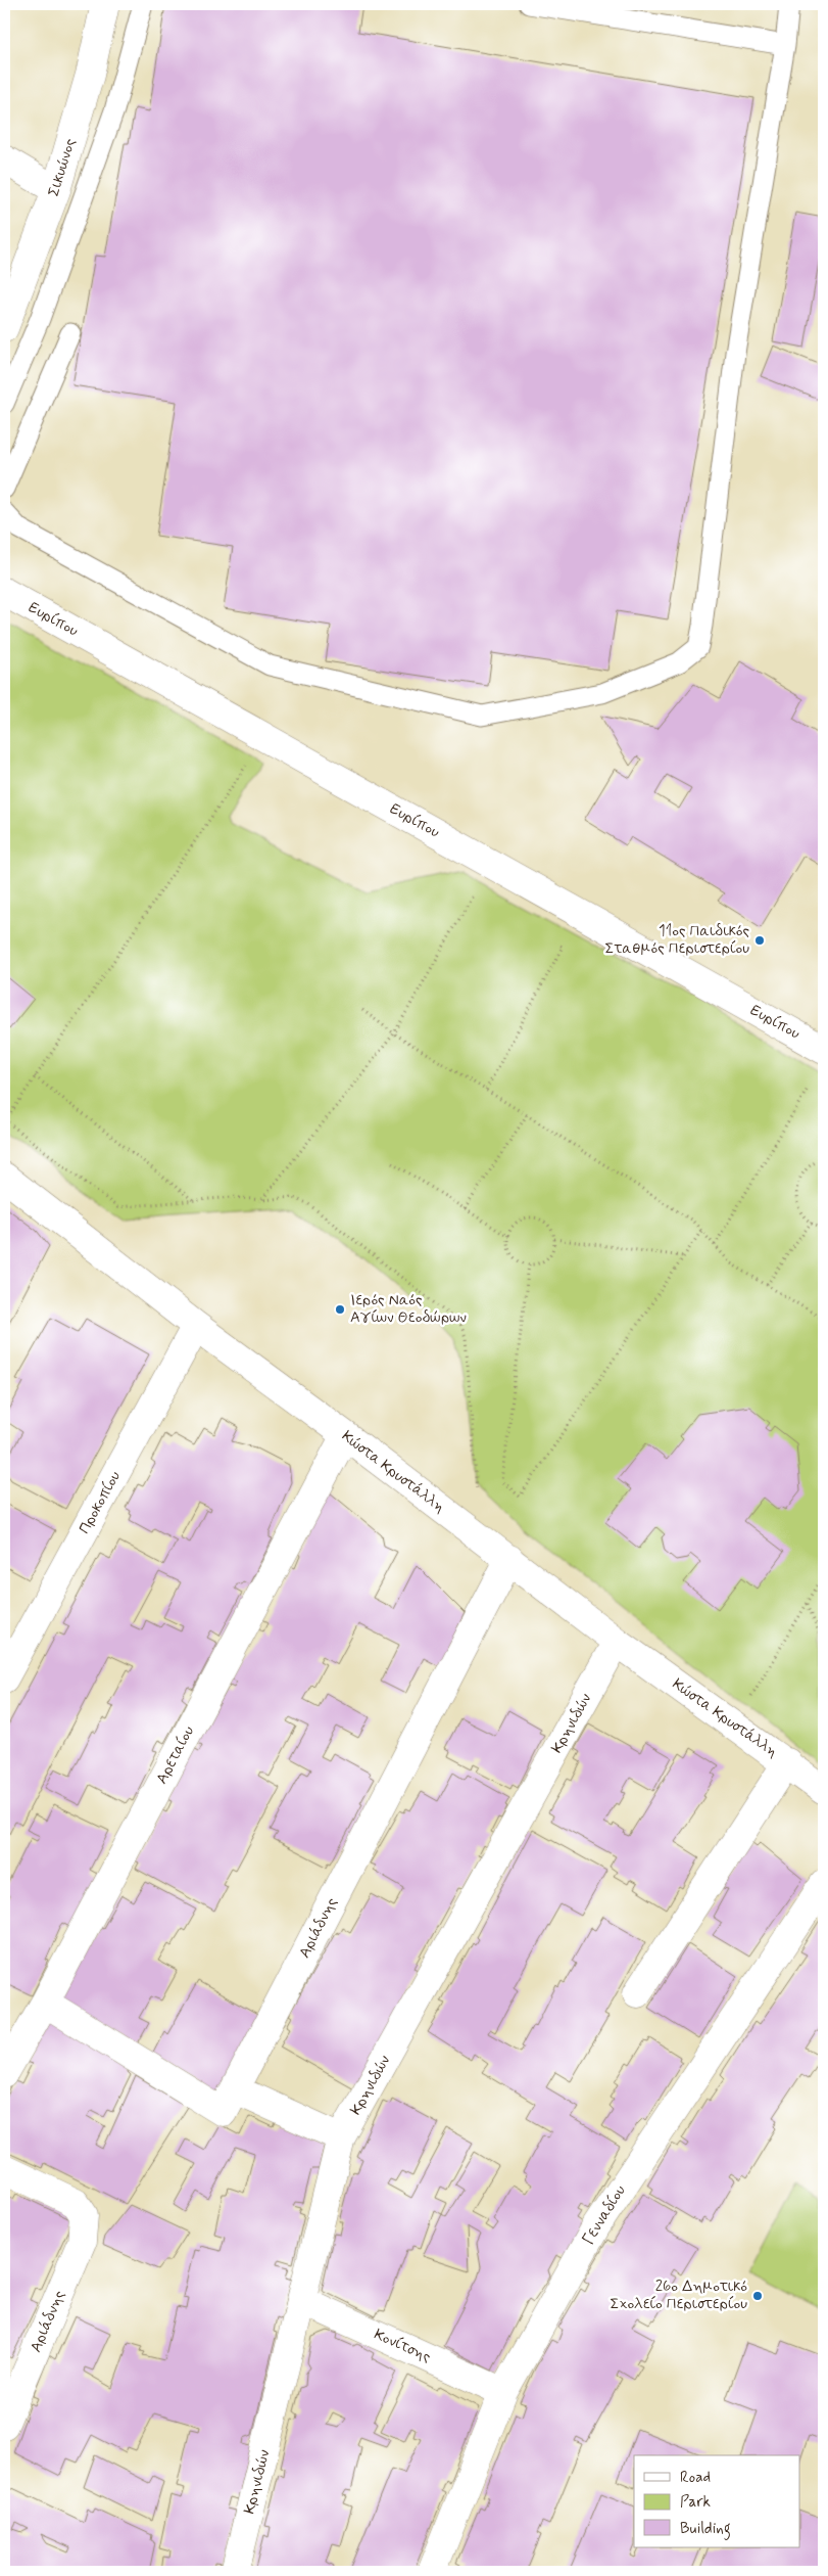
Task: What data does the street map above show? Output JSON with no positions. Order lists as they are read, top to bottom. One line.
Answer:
{"streets":{"street":["Σικυώνος","Ευρίπου","Κώστα Κρυστάλλη","Προκοπίου","Κρηνιδών","Αρεταίου","Αριάδνης","Γενναδίου","Κονίτσης"]},"crossings":[["Κώστα Κρυστάλλη","Προκοπίου"],["Κώστα Κρυστάλλη","Κρηνιδών"],["Κώστα Κρυστάλλη","Αρεταίου"],["Κώστα Κρυστάλλη","Αριάδνης"],["Κρηνιδών","Κονίτσης"],["Αρεταίου","Αριάδνης"],["Γενναδίου","Κονίτσης"]],"places":["11ος Παιδικός Σταθμός Περιστερίου","Ιερός Ναός Αγίων Θεοδώρων","26ο Δημοτικό Σχολείο Περιστερίου"],"legend":["Road","Park","Building"]}
